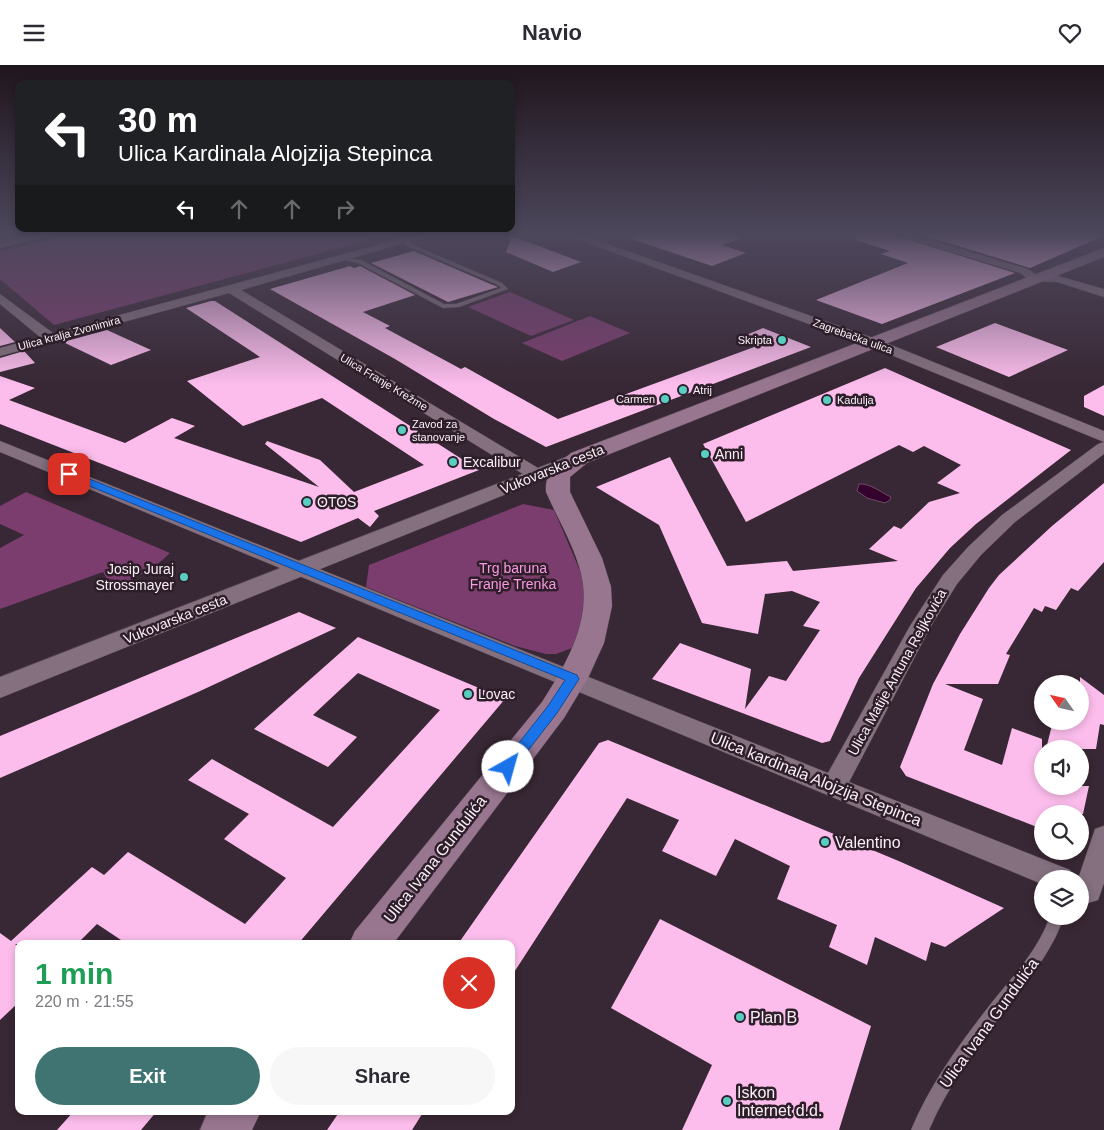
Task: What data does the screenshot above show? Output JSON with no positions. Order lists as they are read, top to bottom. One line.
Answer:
{"streets":{"main road":["Vukovarska cesta","Ulica Ivana Gundulića"],"street":["Ulica kralja Zvonimira","Zagrebačka ulica","Ulica Franje Krežme","Ulica Matije Antuna Reljkovića","Ulica kardinala Alojzija Stepinca"]},"crossings":[["Ulica kralja Zvonimira","Ulica Franje Krežme"],["Zagrebačka ulica","Vukovarska cesta"],["Ulica Franje Krežme","Vukovarska cesta"],["Vukovarska cesta","Ulica Ivana Gundulića"],["Ulica Matije Antuna Reljkovića","Ulica kardinala Alojzija Stepinca"],["Ulica kardinala Alojzija Stepinca","Ulica Ivana Gundulića"]],"parks":["Trg baruna Franje Trenka"],"places":["Skripta","Atrij","Carmen","Kadulja","Zavod za stanovanje","Anni","Excalibur","OTOS","Josip Juraj Strossmayer","Lovac","Valentino","Plan B","Iskon Internet d.d."],"north":"top left","page":{"header":"Navio","turn":["30 m","Ulica Kardinala Alojzija Stepinca"],"heading":["1 min","220 m · 21:55"],"buttons":["Exit","Share"]}}
